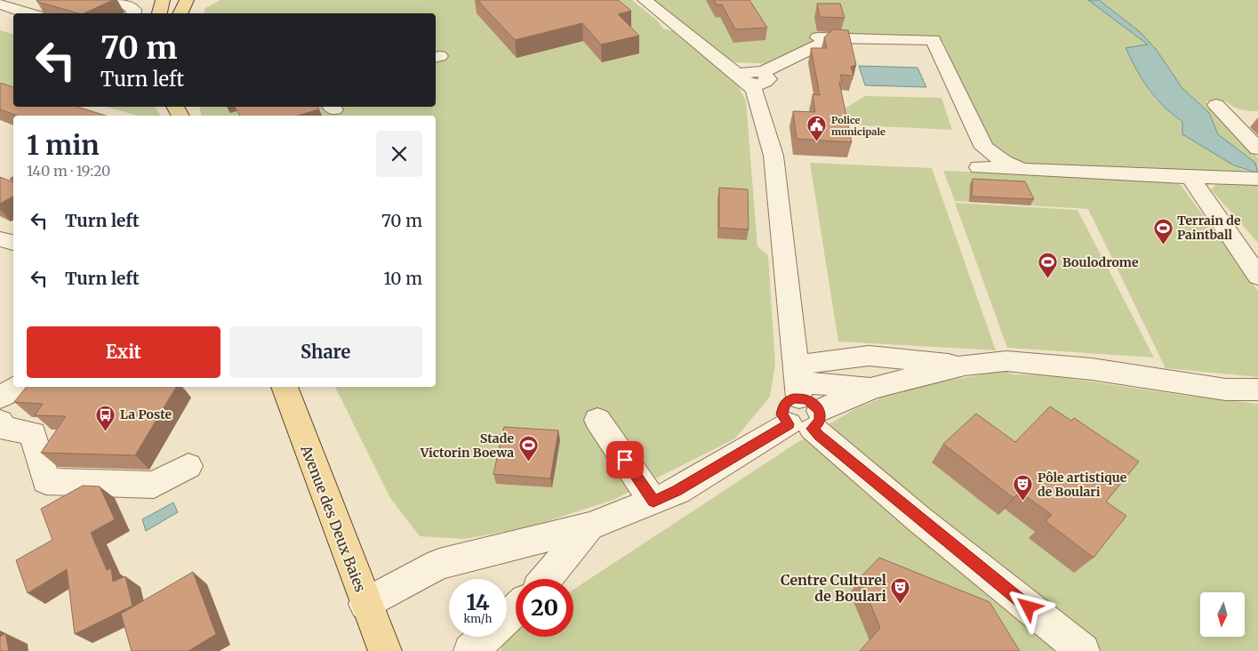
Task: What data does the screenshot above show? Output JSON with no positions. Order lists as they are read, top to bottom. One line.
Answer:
{"streets":{"main road":["Avenue des Deux Baies"]},"places":{"public building":["Police municipale"],"sports":["Terrain de Paintball","Boulodrome","Stade Victorin Boewa"],"bus stop":["La Poste"],"theatre":["Pôle artistique de Boulari","Centre Culturel de Boulari"]},"north":"bottom","page":{"turn":["70 m","Turn left"],"heading":["1 min","140 m · 19:20"],"list":[{"name":"Turn left","value":"70 m"},{"name":"Turn left","value":"10 m"}],"buttons":["Exit","Share"],"speed":"14 km/h","limit":"20"}}
